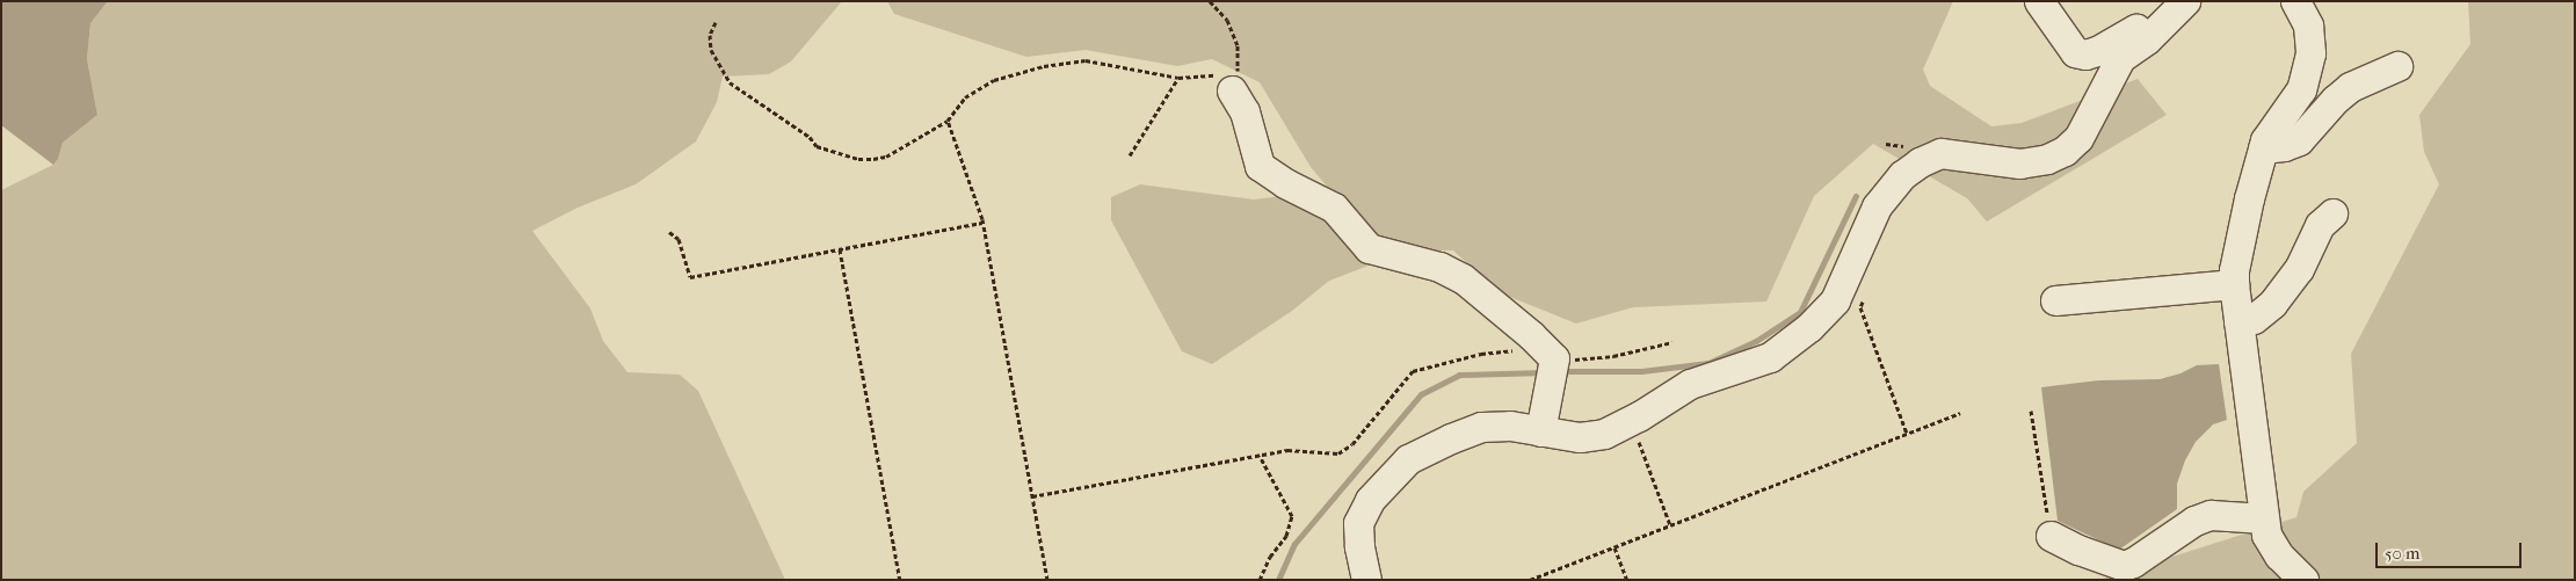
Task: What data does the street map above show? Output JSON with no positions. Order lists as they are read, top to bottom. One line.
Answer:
{"scale_bar":"50 m"}
